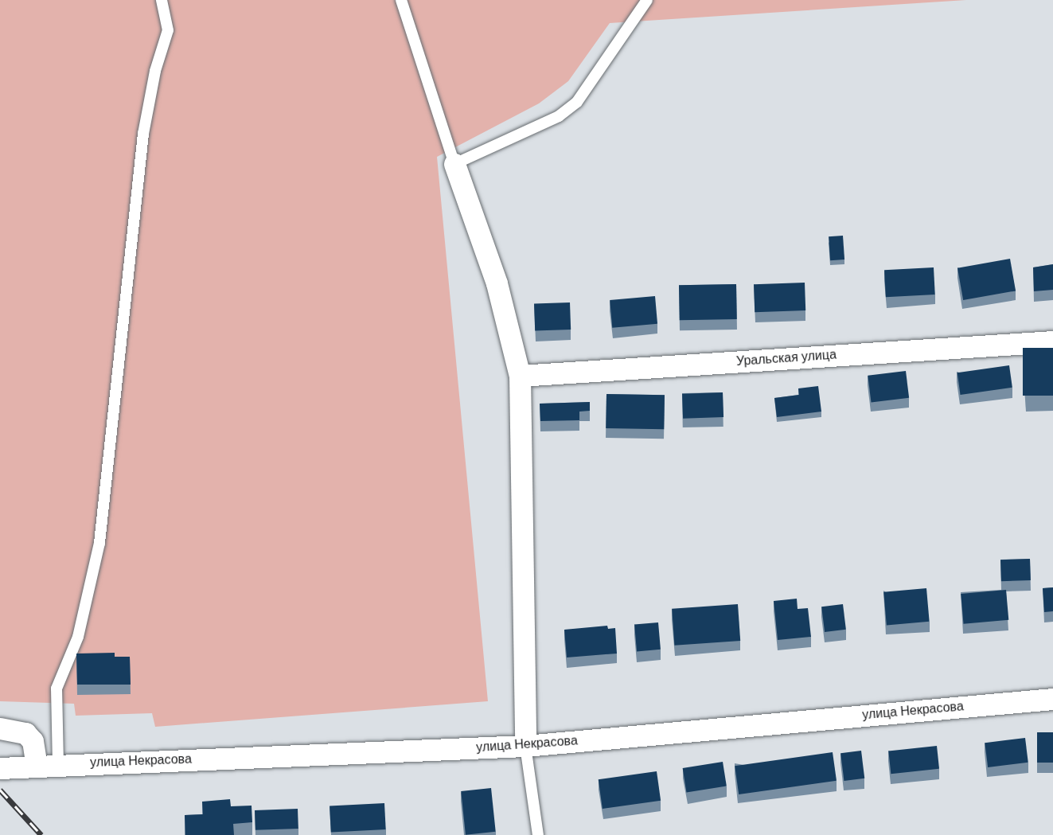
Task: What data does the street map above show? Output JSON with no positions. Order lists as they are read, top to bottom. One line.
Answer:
{"streets":{"street":["Уральская улица","улица Некрасова"]}}
